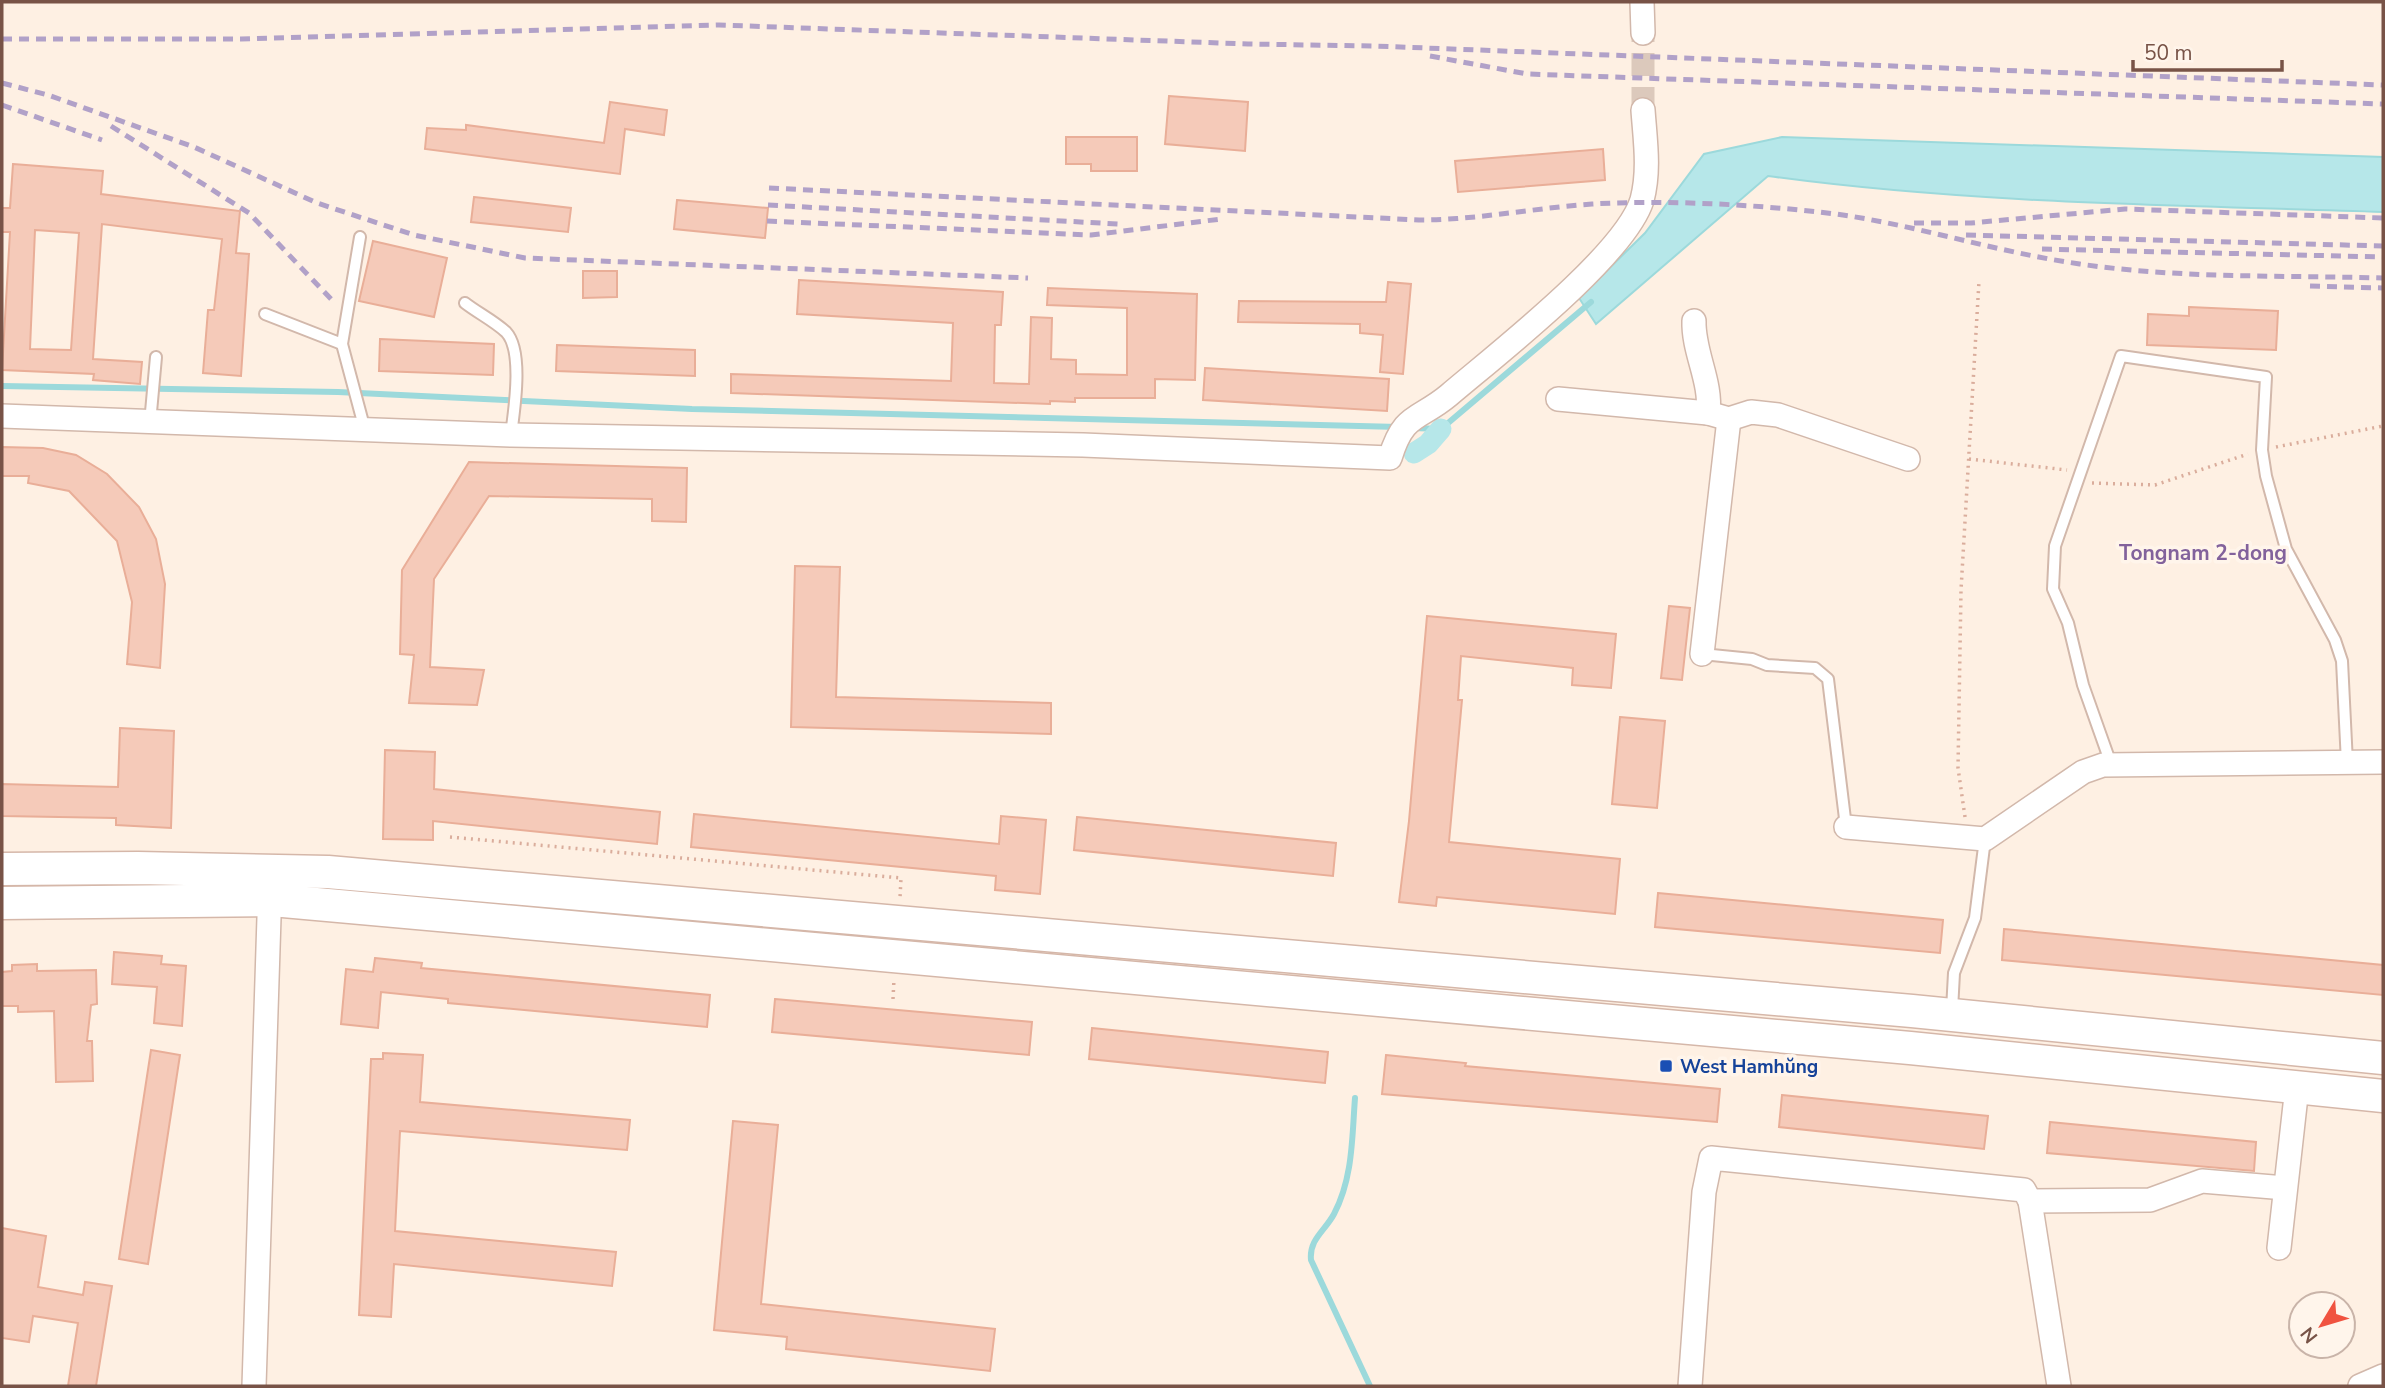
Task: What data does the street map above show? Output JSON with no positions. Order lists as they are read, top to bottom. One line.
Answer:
{"districts":["Tongnam 2-dong"],"places":{"transit":["West Hamhŭng"]},"scale_bar":"50 m","north":"bottom left"}
